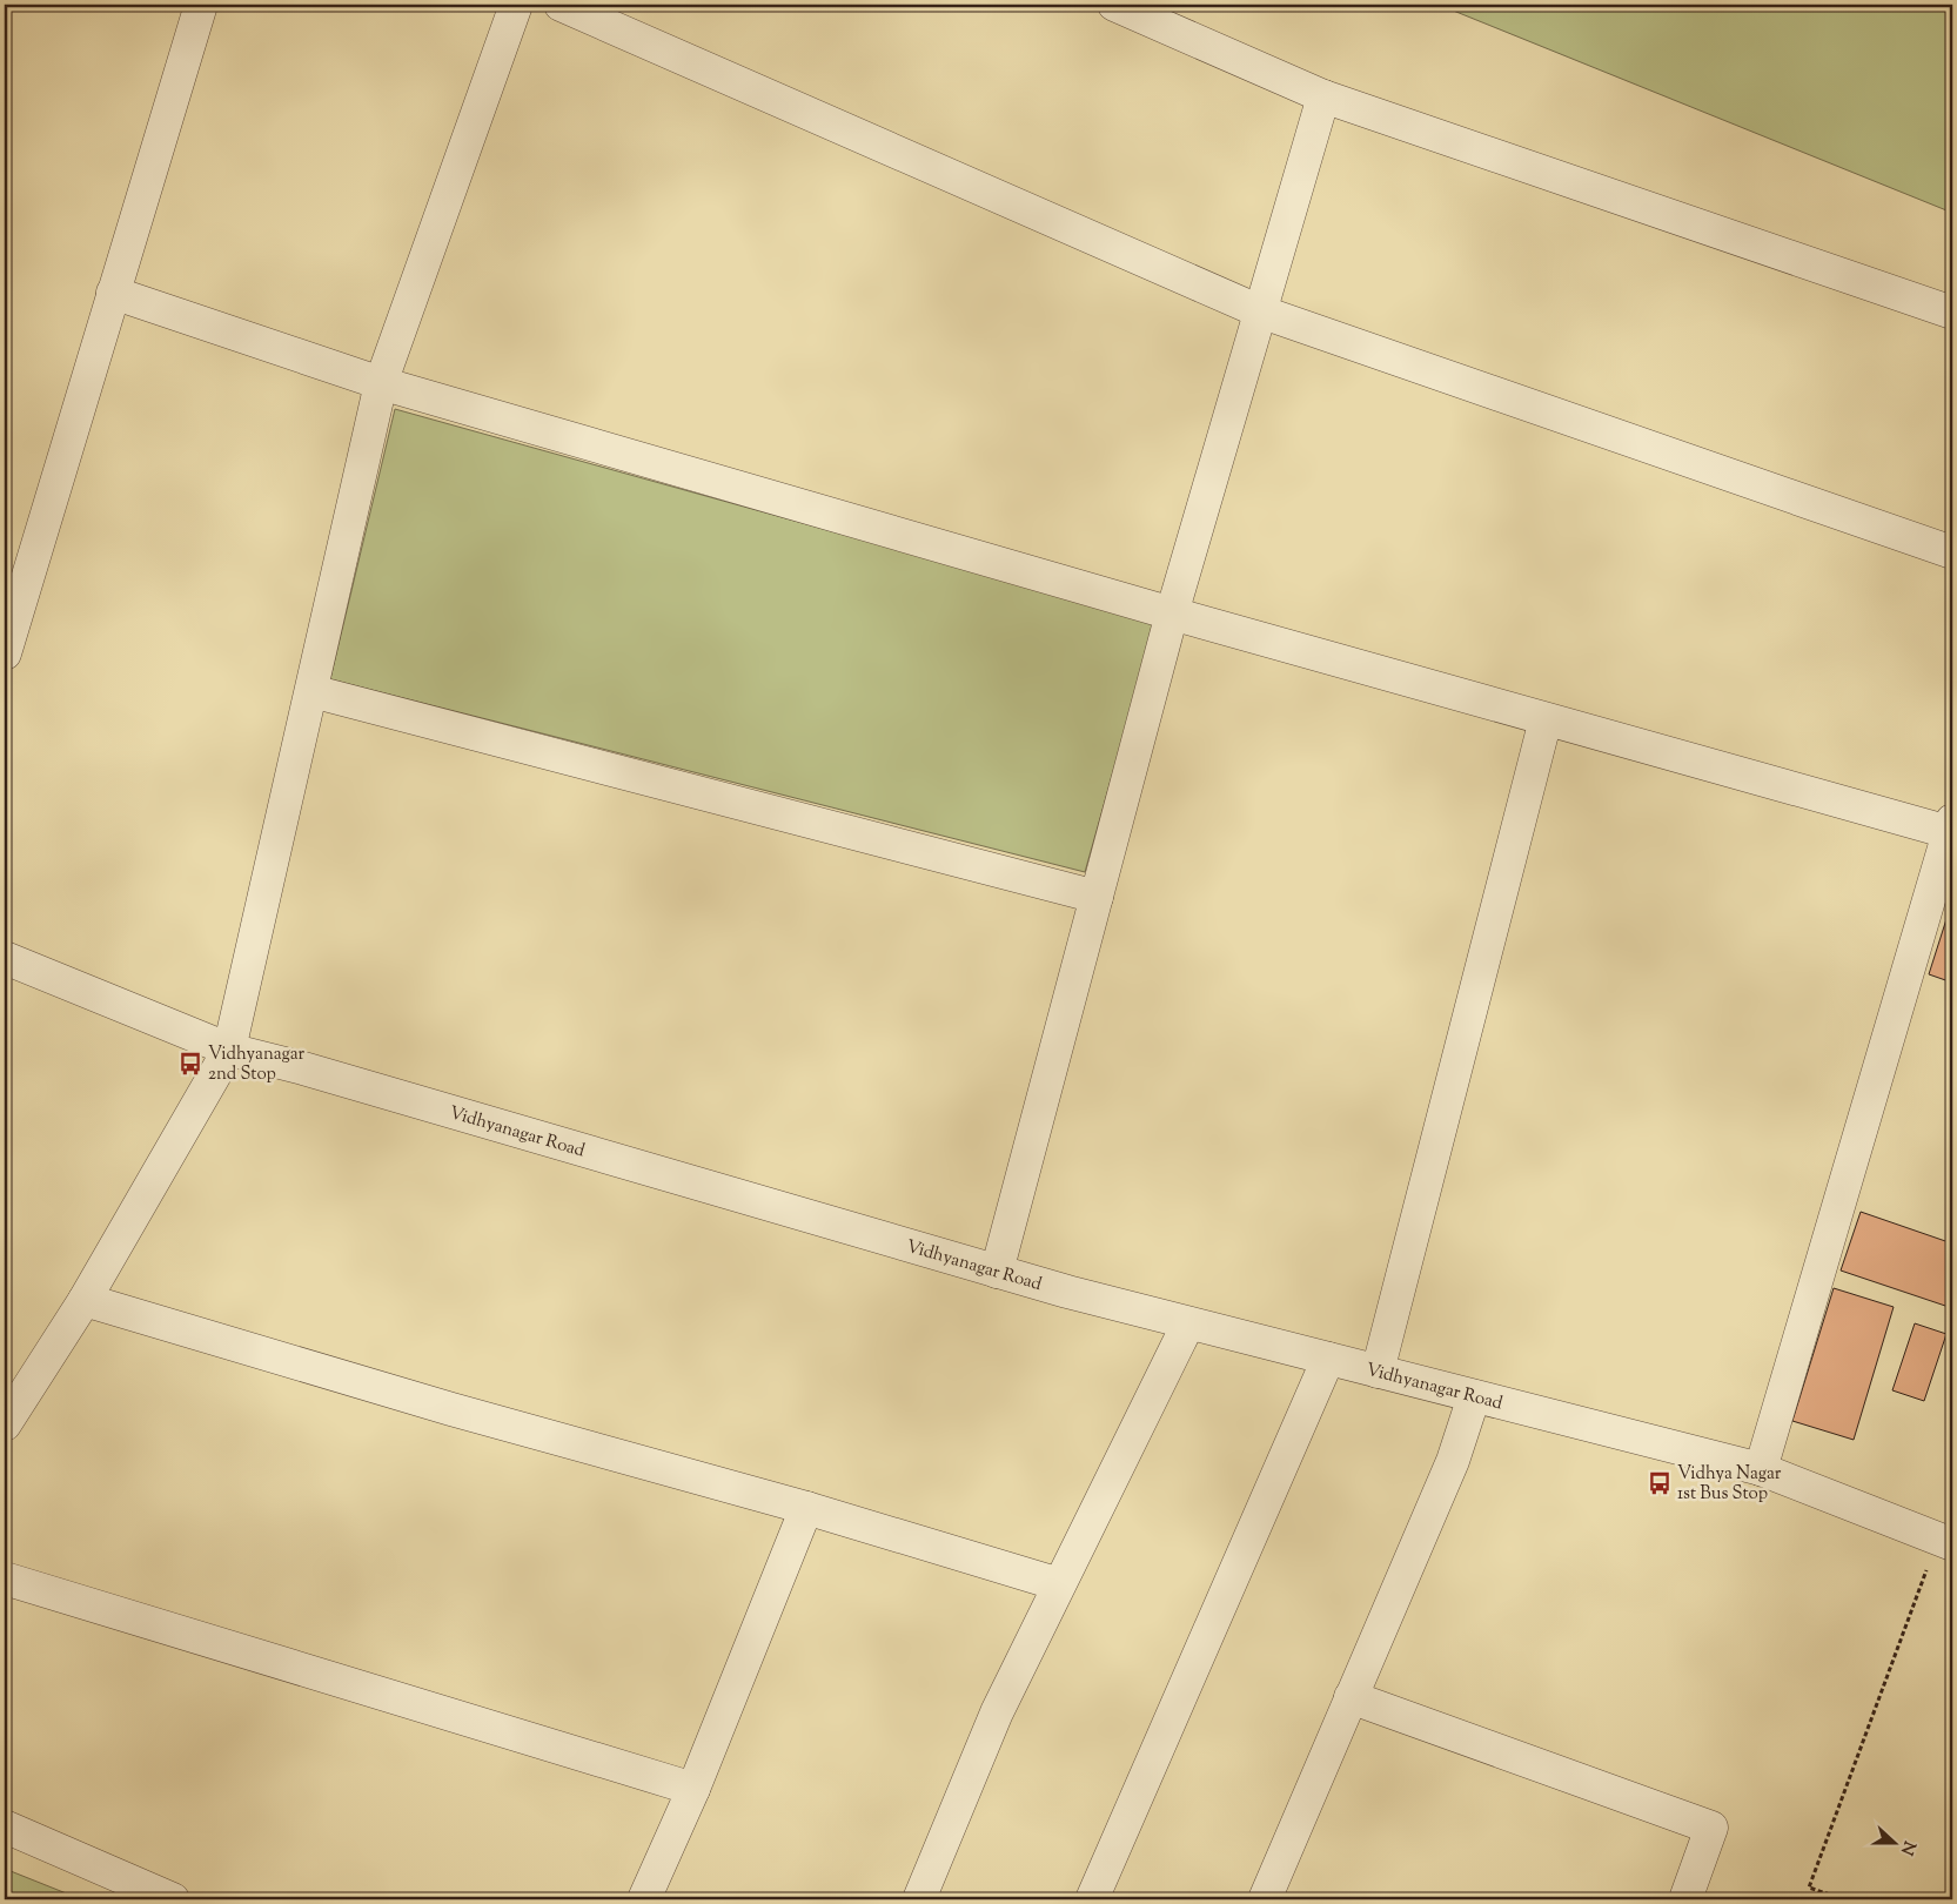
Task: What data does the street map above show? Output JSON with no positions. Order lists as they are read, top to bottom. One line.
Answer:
{"streets":{"street":["Vidhyanagar Road"]},"places":{"bus stop":["Vidhyanagar 2nd Stop","Vidhya Nagar 1st Bus Stop"]},"north":"right"}
